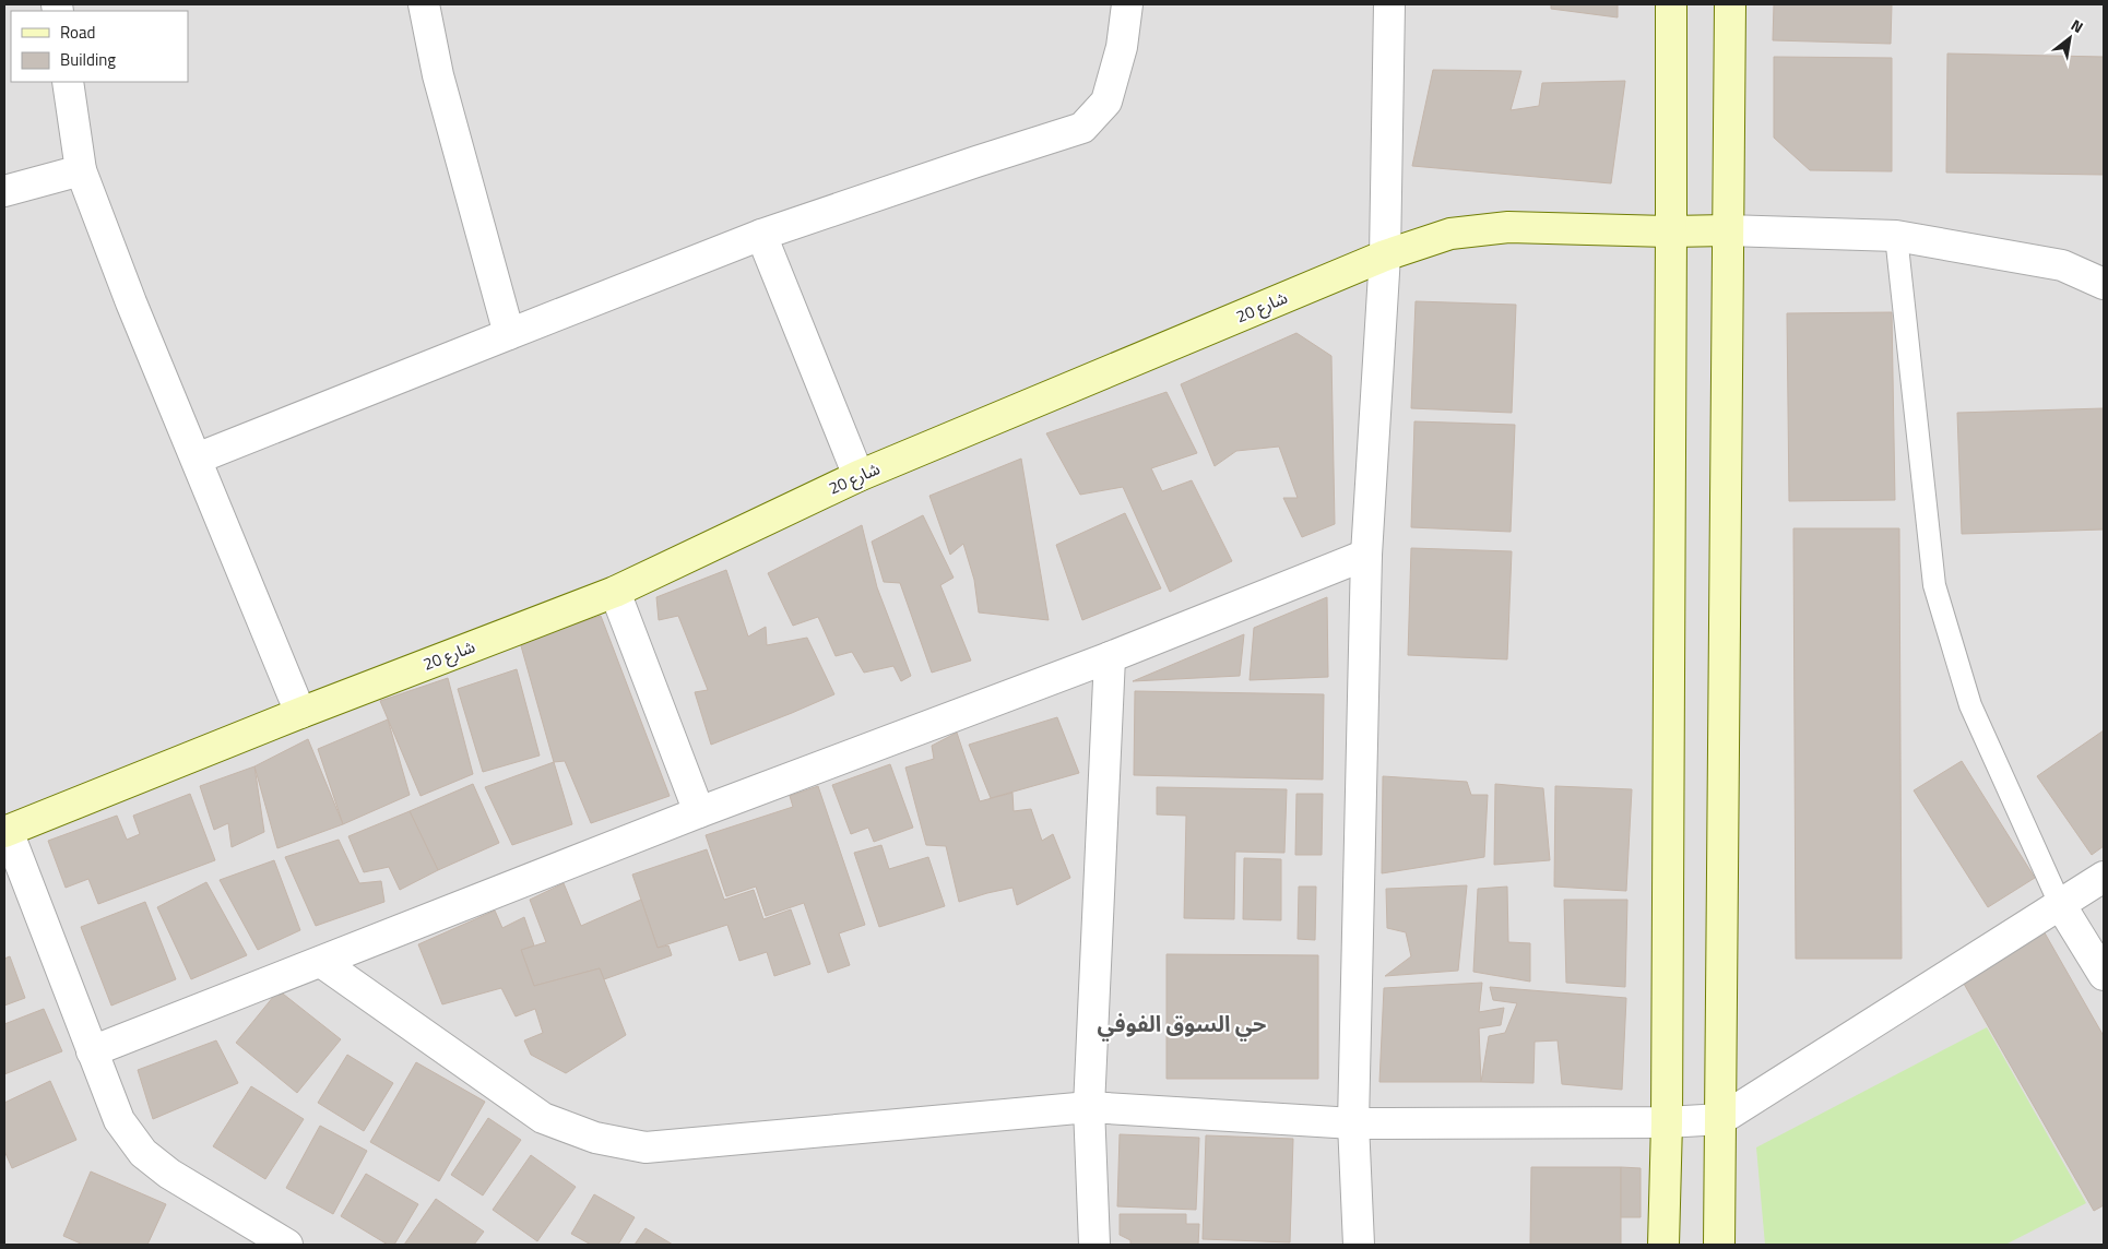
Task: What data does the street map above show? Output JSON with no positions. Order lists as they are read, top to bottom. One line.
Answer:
{"streets":{"street":["شارع 20"]},"districts":["حي السوق الفوفي"],"legend":["Road","Building"],"north":"top right"}
